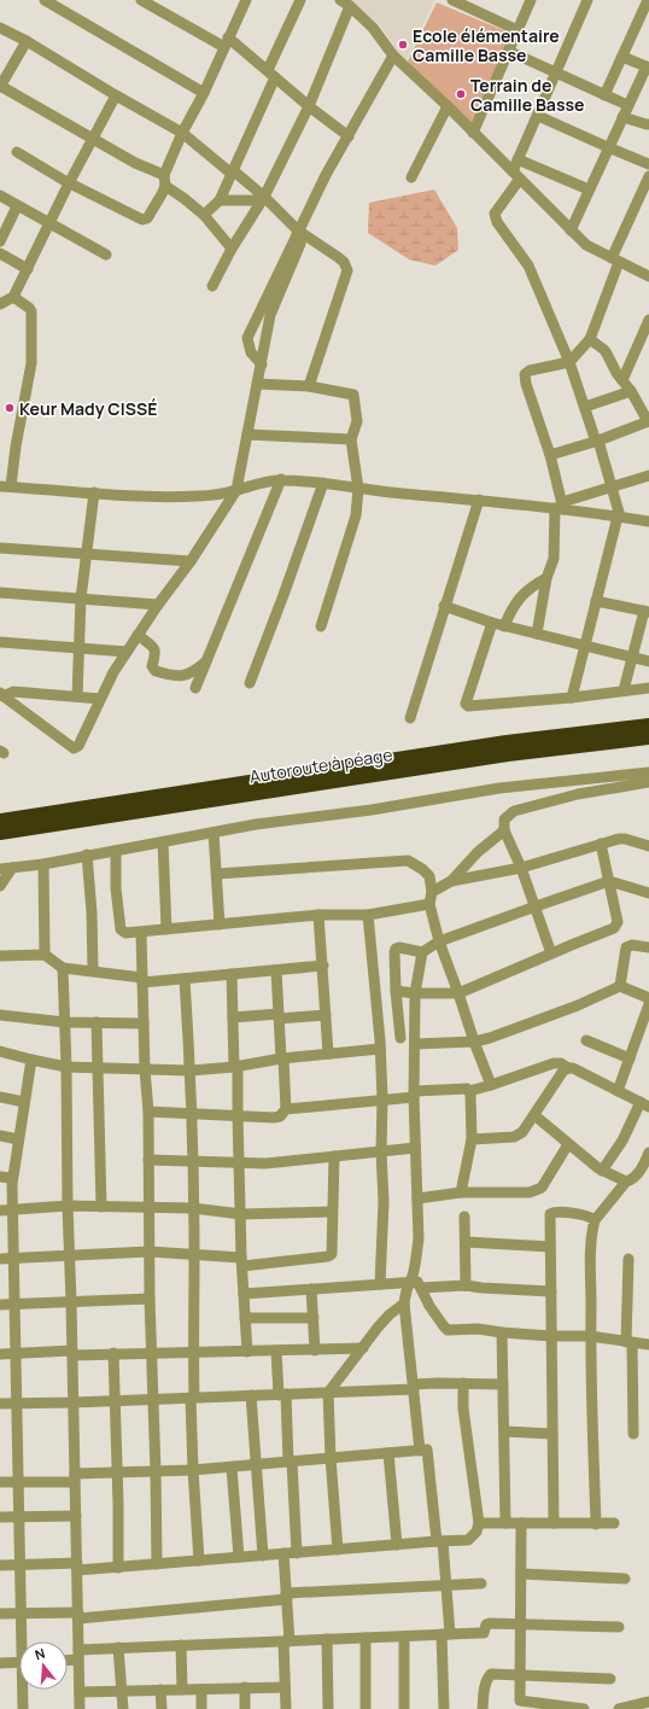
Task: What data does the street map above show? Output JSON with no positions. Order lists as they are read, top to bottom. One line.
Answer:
{"streets":{"highway":["Autoroute à péage"]},"places":["Ecole élémentaire Camille Basse","Terrain de Camille Basse","Keur Mady CISSÉ"],"north":"top"}
